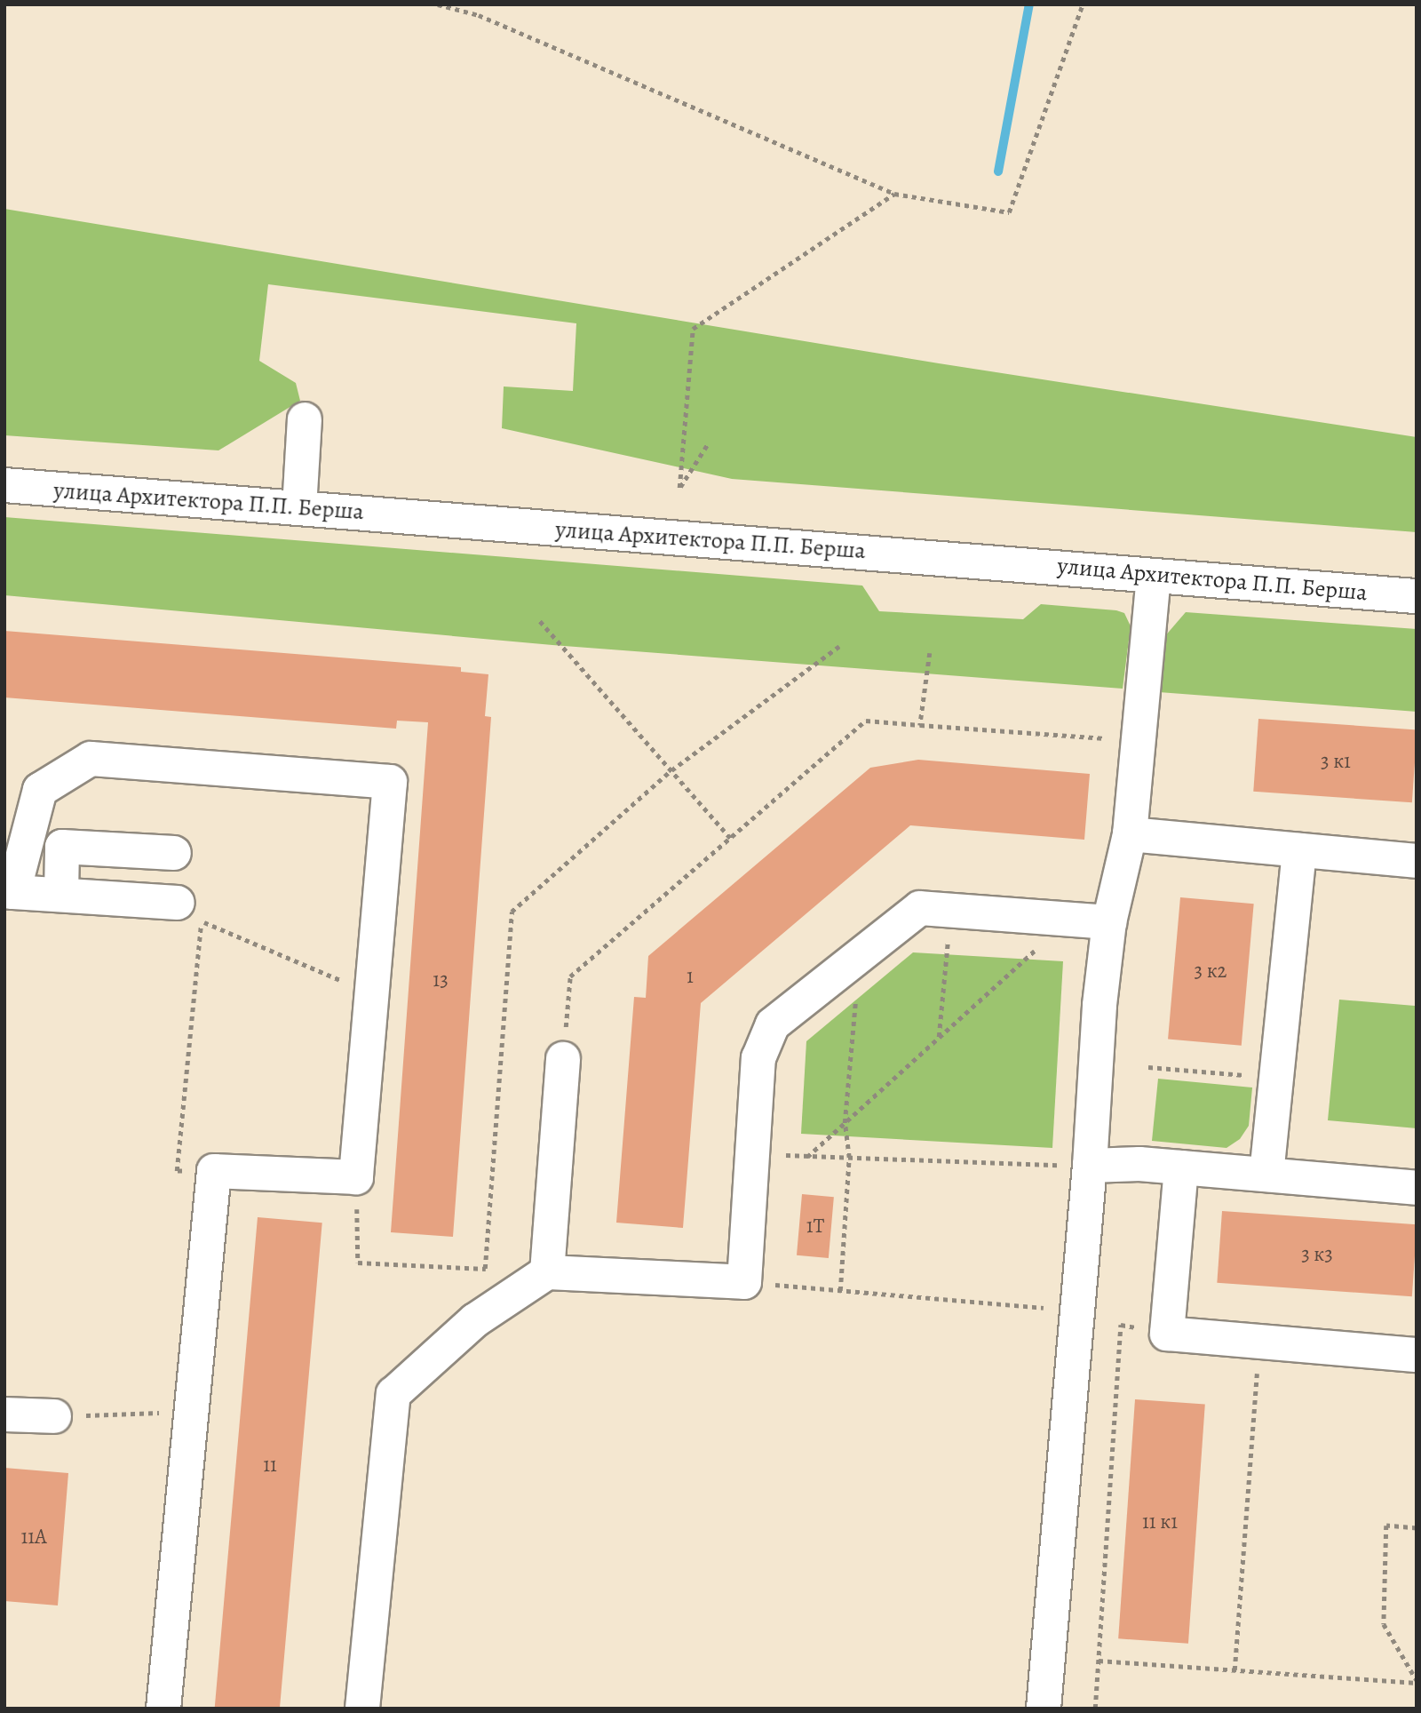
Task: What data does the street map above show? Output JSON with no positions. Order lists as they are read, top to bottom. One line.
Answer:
{"streets":{"street":["улица Архитектора П.П. Берша"]},"house_numbers":["3 к1","3 к2","1","13","1Т","3 к3","11","11 к1","11А"]}
